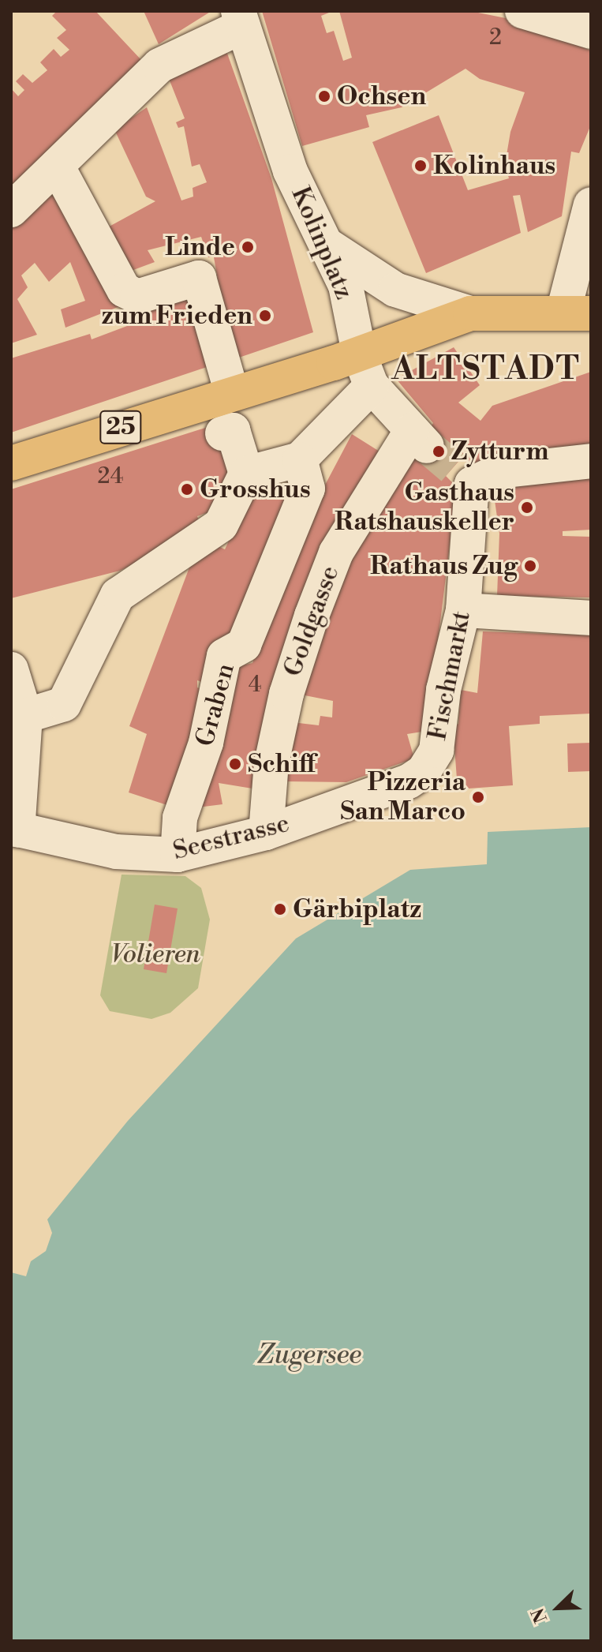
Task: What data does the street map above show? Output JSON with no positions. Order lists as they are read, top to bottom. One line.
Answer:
{"streets":{"main road":["25"],"street":["Kolinplatz","Goldgasse","Fischmarkt","Graben","Seestrasse"]},"crossings":[["Kolinplatz","25"],["Kolinplatz","Goldgasse"],["Goldgasse","Seestrasse"],["Fischmarkt","Seestrasse"],["Graben","Seestrasse"]],"districts":["ALTSTADT"],"water":["Zugersee"],"parks":["Volieren"],"places":["Ochsen","Kolinhaus","Linde","zum Frieden","Zytturm","Grosshus","Gasthaus Ratshauskeller","Rathaus Zug","Schiff","Pizzeria San Marco","Gärbiplatz"],"house_numbers":["2","24","4"],"north":"bottom left"}
